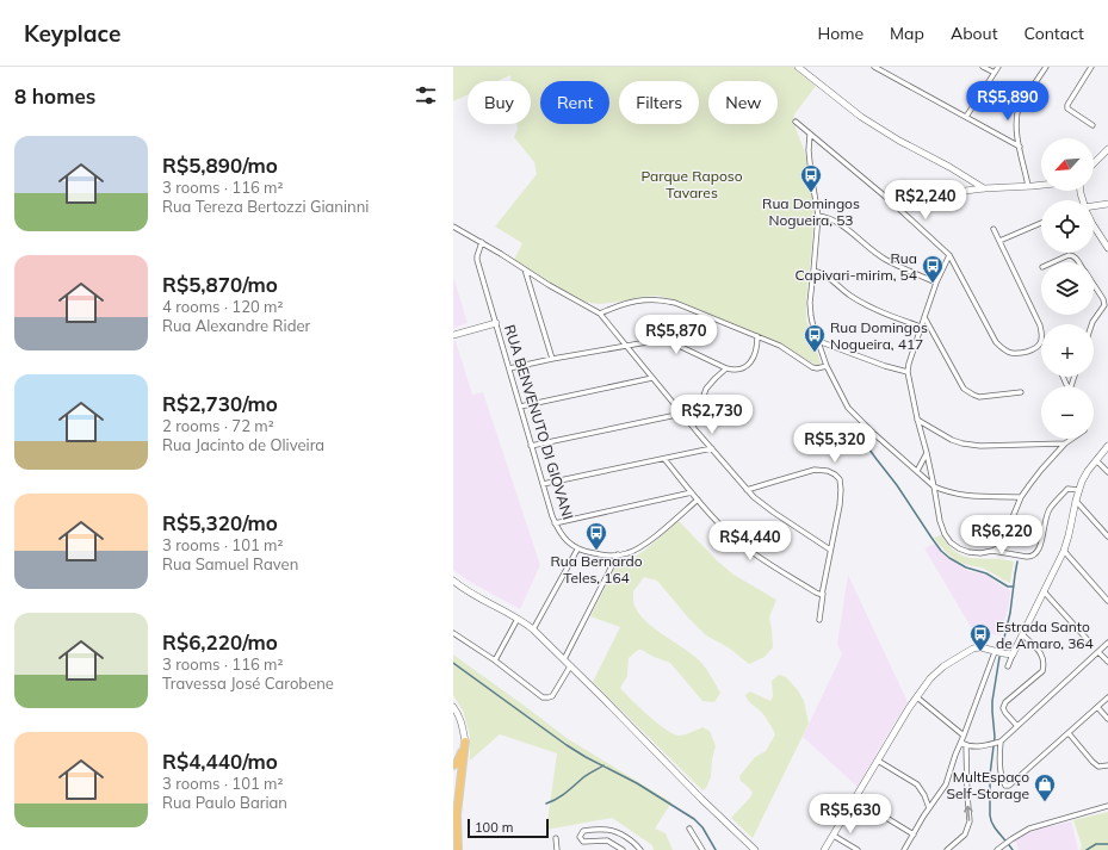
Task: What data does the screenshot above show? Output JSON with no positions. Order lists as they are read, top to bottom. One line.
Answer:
{"streets":{"street":["RUA BENVENUTO DI GIOVANI"]},"parks":["Parque Raposo Tavares"],"places":{"bus stop":["Rua Domingos Nogueira, 53","Rua Capivari-mirim, 54","Rua Domingos Nogueira, 417","Rua Bernardo Teles, 164","Estrada Santo de Amaro, 364"],"shop":["MultEspaço Self-Storage"]},"scale_bar":"100 m","north":"bottom left","page":{"header":"Keyplace","nav":["Home","Map","About","Contact"],"heading":"8 homes","price":["R$5,890","R$2,240","R$5,870","R$2,730","R$5,320","R$6,220","R$4,440","R$5,630"],"chip":["Buy","Rent","Filters","New"],"list":[{"name":"R$5,890/mo","note":"3 rooms · 116 m² · Rua Tereza Bertozzi Gianinni"},{"name":"R$5,870/mo","note":"4 rooms · 120 m² · Rua Alexandre Rider"},{"name":"R$2,730/mo","note":"2 rooms · 72 m² · Rua Jacinto de Oliveira"},{"name":"R$5,320/mo","note":"3 rooms · 101 m² · Rua Samuel Raven"},{"name":"R$6,220/mo","note":"3 rooms · 116 m² · Travessa José Carobene"},{"name":"R$4,440/mo","note":"3 rooms · 101 m² · Rua Paulo Barian"}],"map_buttons":["+","−"],"scale":"100 m"}}
